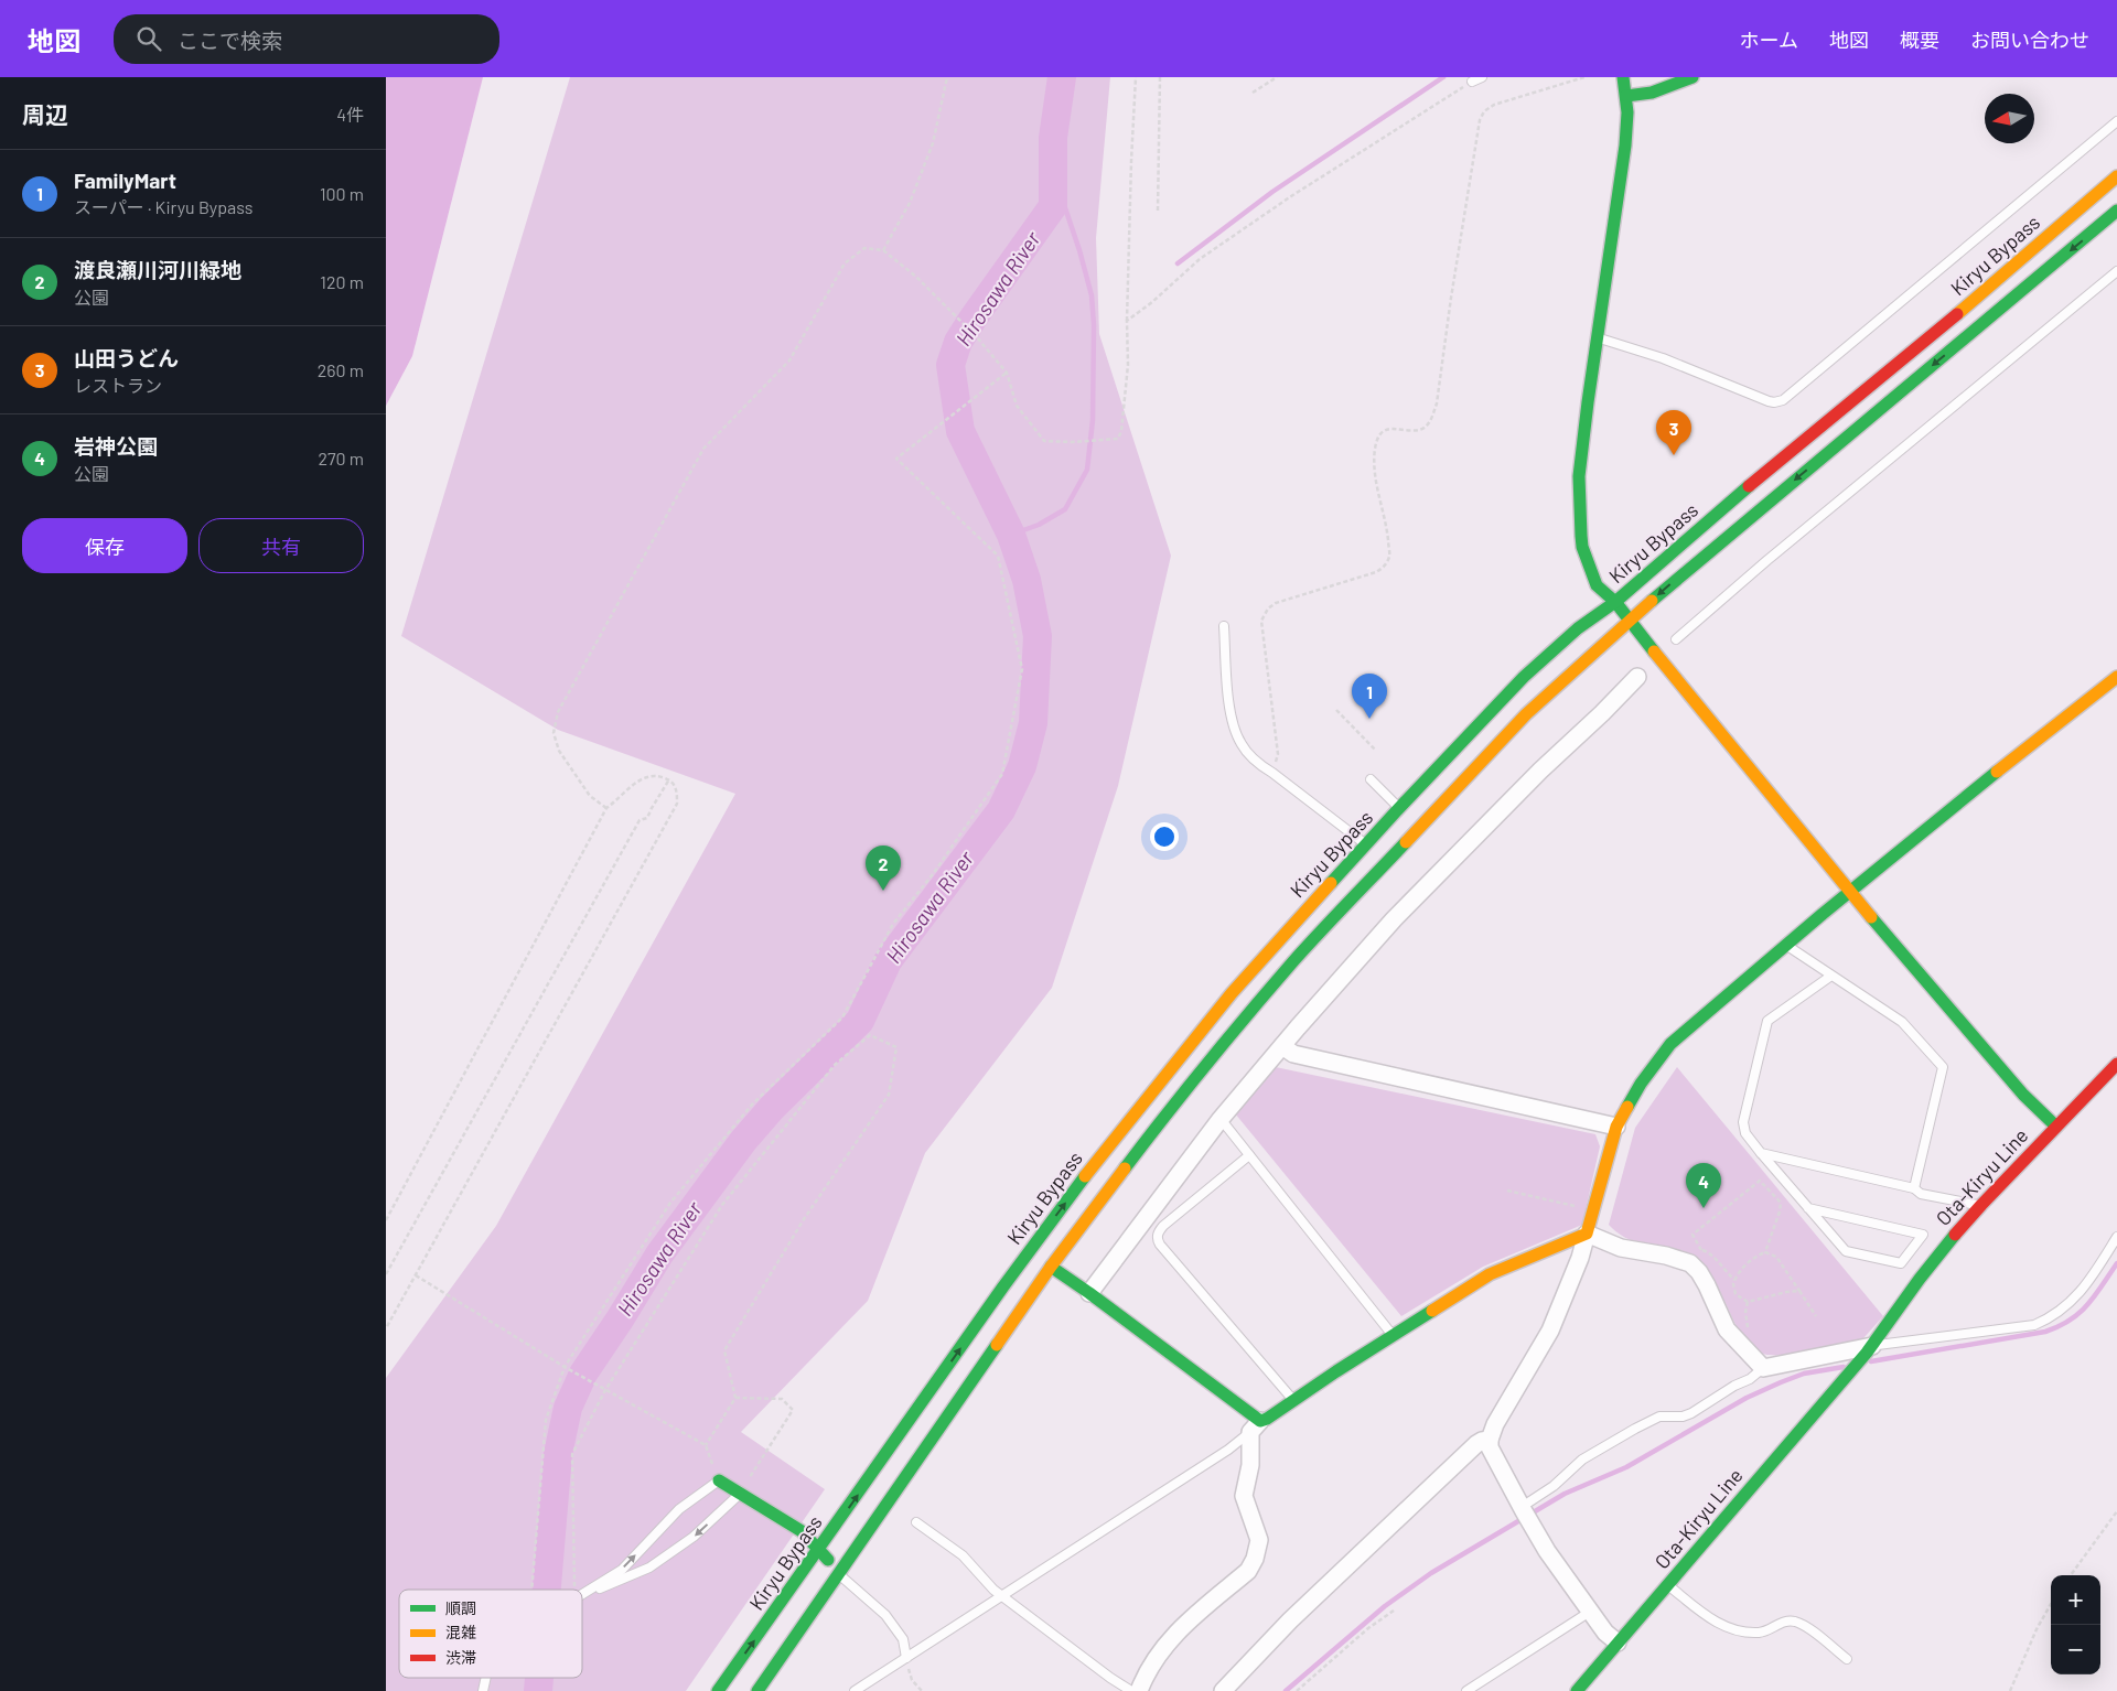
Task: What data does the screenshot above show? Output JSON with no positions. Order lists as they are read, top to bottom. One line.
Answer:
{"streets":{"main road":["Kiryu Bypass","Ota-Kiryu Line"]},"water":["Hirosawa River"],"legend":["順調","混雑","渋滞"],"north":"left","page":{"header":"地図","search":"ここで検索","nav":["ホーム","地図","概要","お問い合わせ"],"heading":["周辺","4件"],"list":[{"mark":"1","name":"FamilyMart","note":"スーパー · Kiryu Bypass","value":"100 m"},{"mark":"2","name":"渡良瀬川河川緑地","note":"公園","value":"120 m"},{"mark":"3","name":"山田うどん","note":"レストラン","value":"260 m"},{"mark":"4","name":"岩神公園","note":"公園","value":"270 m"}],"pins":["3","1","2","4"],"buttons":["保存","共有"],"map_buttons":["+","−"]}}
